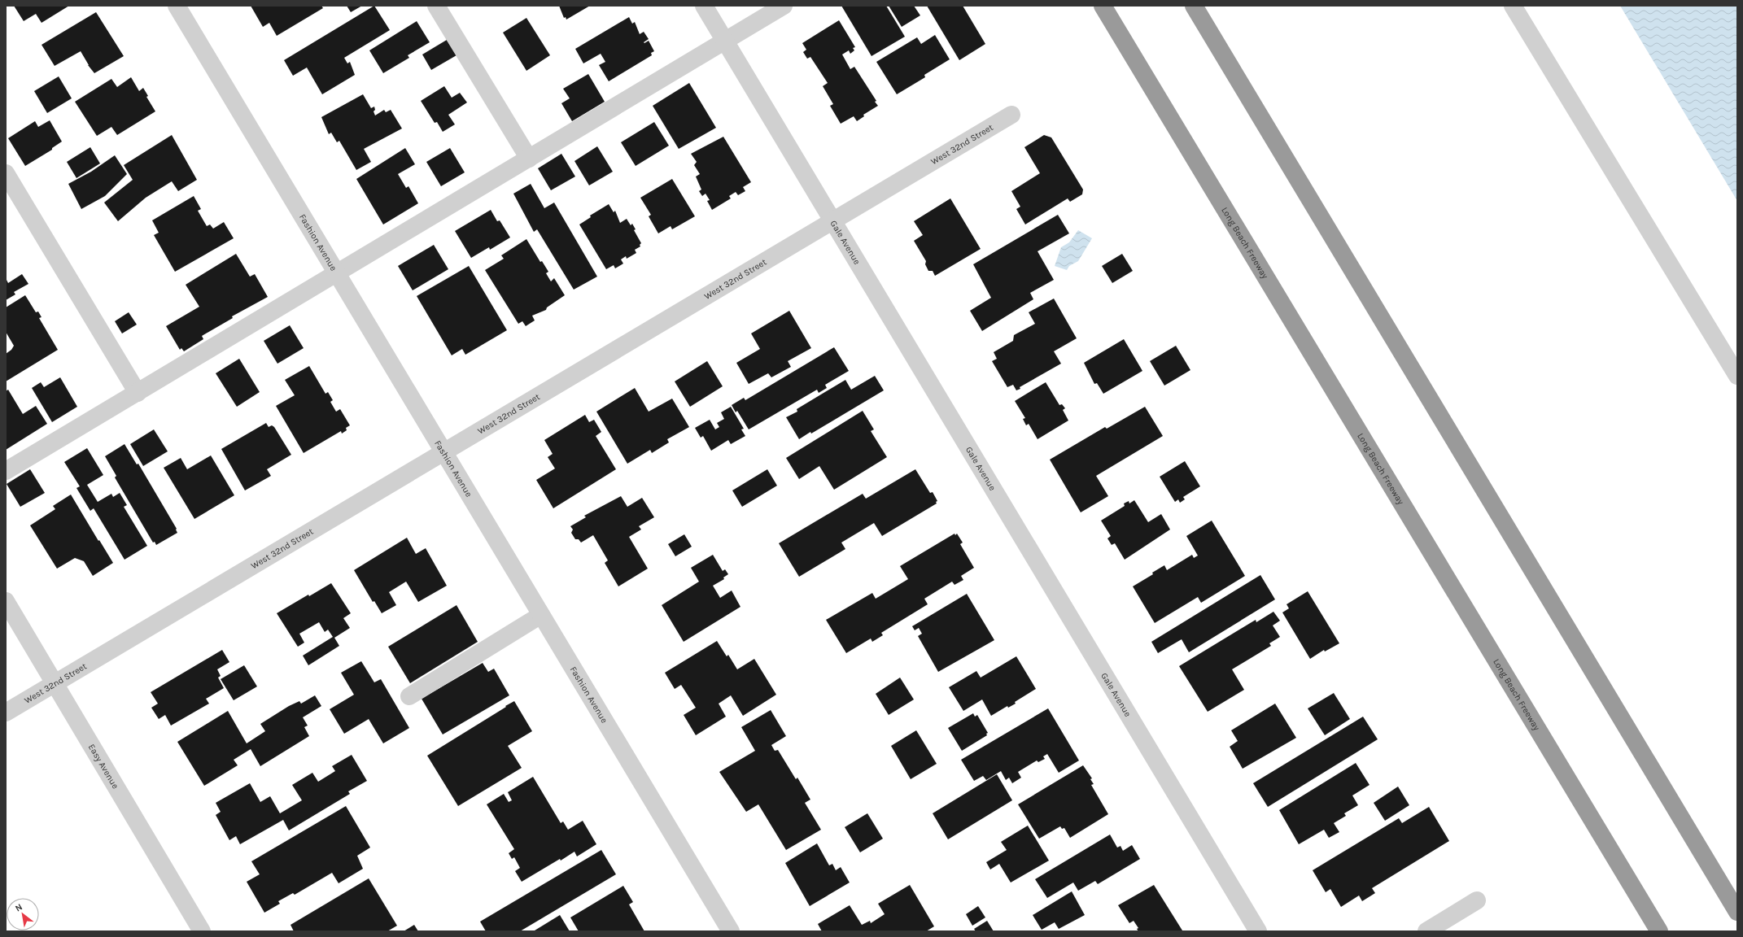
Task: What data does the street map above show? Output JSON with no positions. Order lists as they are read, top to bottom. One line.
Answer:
{"streets":{"highway":["Long Beach Freeway"],"street":["West 32nd Street","Fashion Avenue","Gale Avenue","Easy Avenue"]},"crossings":[["West 32nd Street","Fashion Avenue"],["West 32nd Street","Gale Avenue"],["West 32nd Street","Easy Avenue"]],"north":"top left"}
